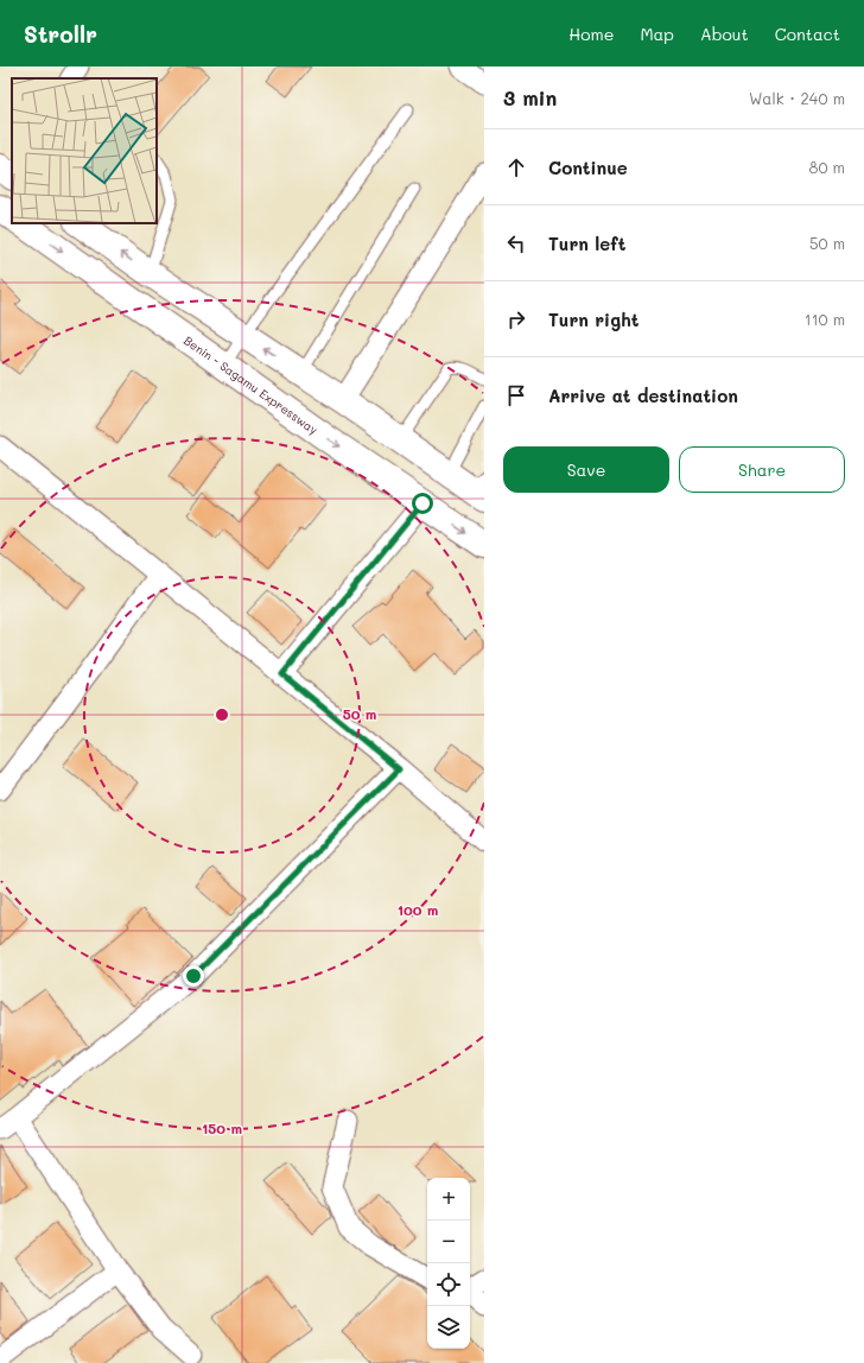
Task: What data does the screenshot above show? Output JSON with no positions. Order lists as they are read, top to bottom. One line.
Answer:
{"streets":{"highway":["Benin - Sagamu Expressway"]},"page":{"header":"Strollr","nav":["Home","Map","About","Contact"],"heading":["3 min","Walk · 240 m"],"list":[["Continue","80 m"],["Turn left","50 m"],["Turn right","110 m"],"Arrive at destination"],"buttons":["Save","Share"],"map_buttons":["+","−"]},"rings":["50 m","100 m","150 m"]}
